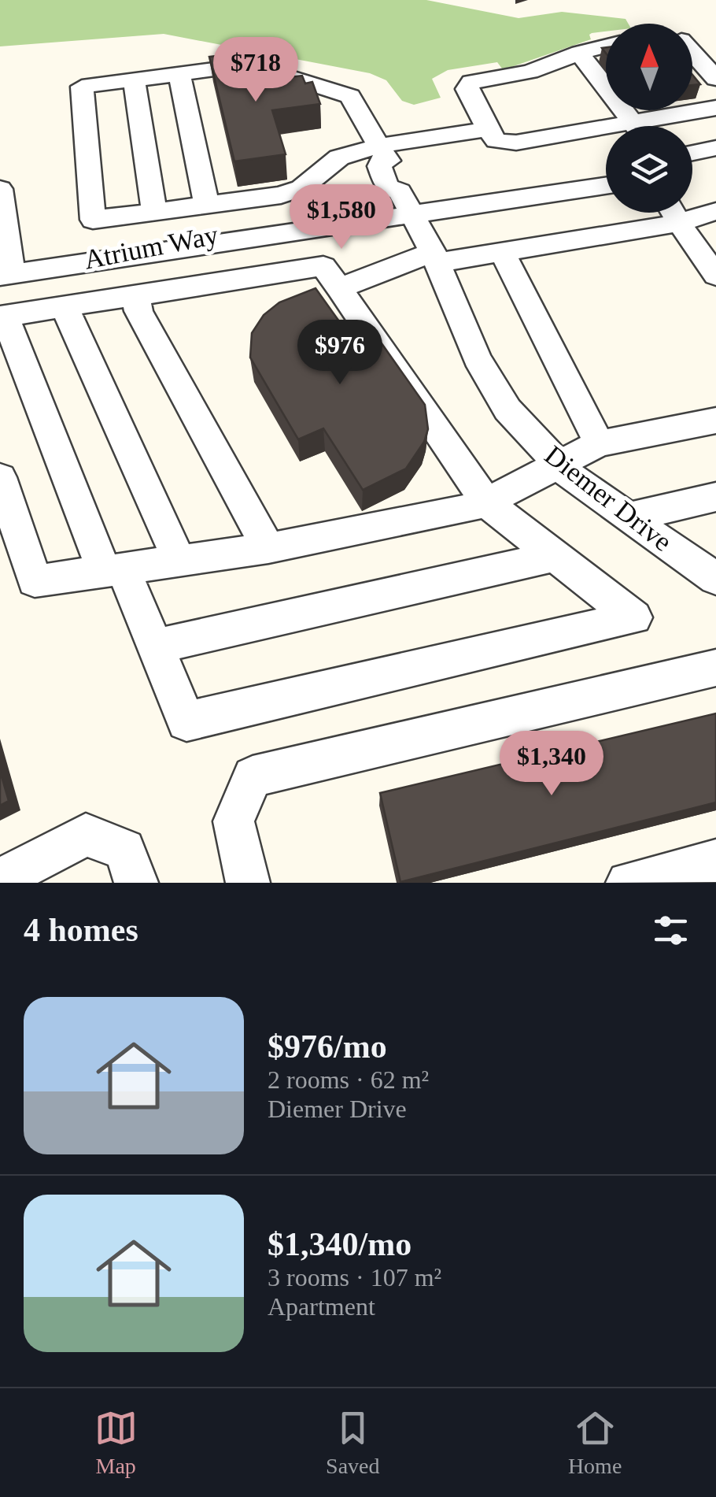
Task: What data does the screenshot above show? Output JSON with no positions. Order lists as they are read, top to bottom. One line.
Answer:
{"streets":{"street":["Atrium Way","Diemer Drive"]},"crossings":[["Atrium Way","Diemer Drive"]],"north":"top","page":{"price":["$718","$1,580","$976","$1,340"],"heading":"4 homes","list":[{"name":"$976/mo","note":"2 rooms · 62 m² · Diemer Drive"},{"name":"$1,340/mo","note":"3 rooms · 107 m² · Apartment"}],"tabs":["Map","Saved","Home"]}}
